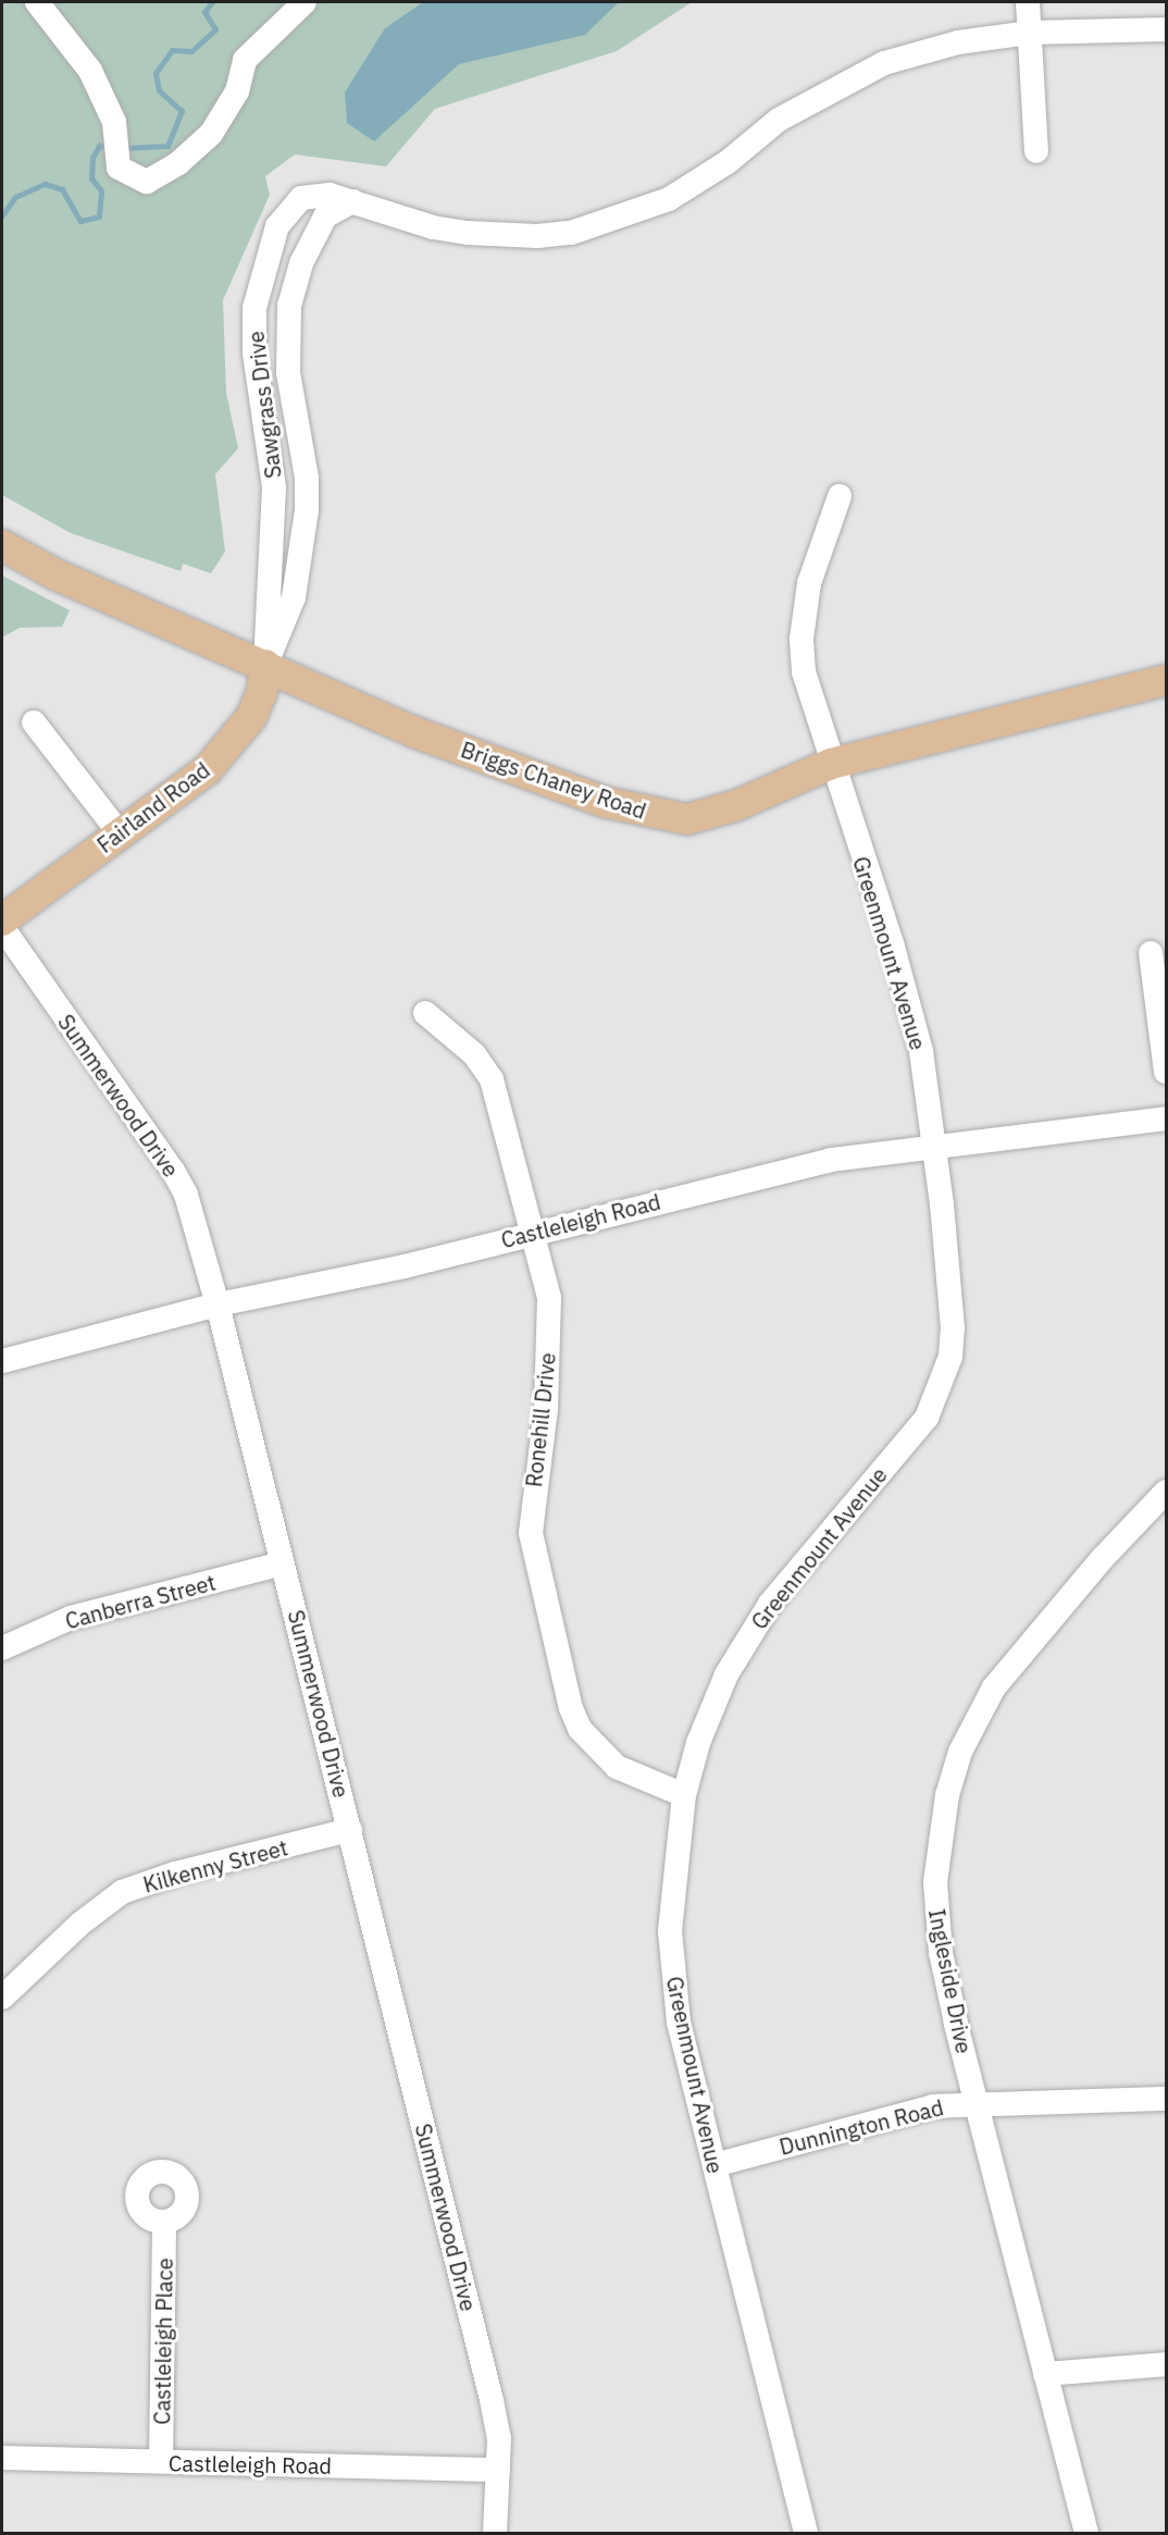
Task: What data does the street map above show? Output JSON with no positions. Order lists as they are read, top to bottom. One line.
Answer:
{"streets":{"main road":["Briggs Chaney Road","Fairland Road"],"street":["Sawgrass Drive","Greenmount Avenue","Summerwood Drive","Castleleigh Road","Ronehill Drive","Canberra Street","Kilkenny Street","Ingleside Drive","Dunnington Road","Castleleigh Place"]},"crossings":[["Sawgrass Drive","Briggs Chaney Road"],["Sawgrass Drive","Fairland Road"],["Briggs Chaney Road","Fairland Road"],["Briggs Chaney Road","Greenmount Avenue"],["Greenmount Avenue","Castleleigh Road"],["Greenmount Avenue","Ronehill Drive"],["Greenmount Avenue","Dunnington Road"],["Summerwood Drive","Castleleigh Road"],["Summerwood Drive","Canberra Street"],["Summerwood Drive","Kilkenny Street"],["Castleleigh Road","Ronehill Drive"],["Castleleigh Road","Castleleigh Place"],["Ingleside Drive","Dunnington Road"]]}
